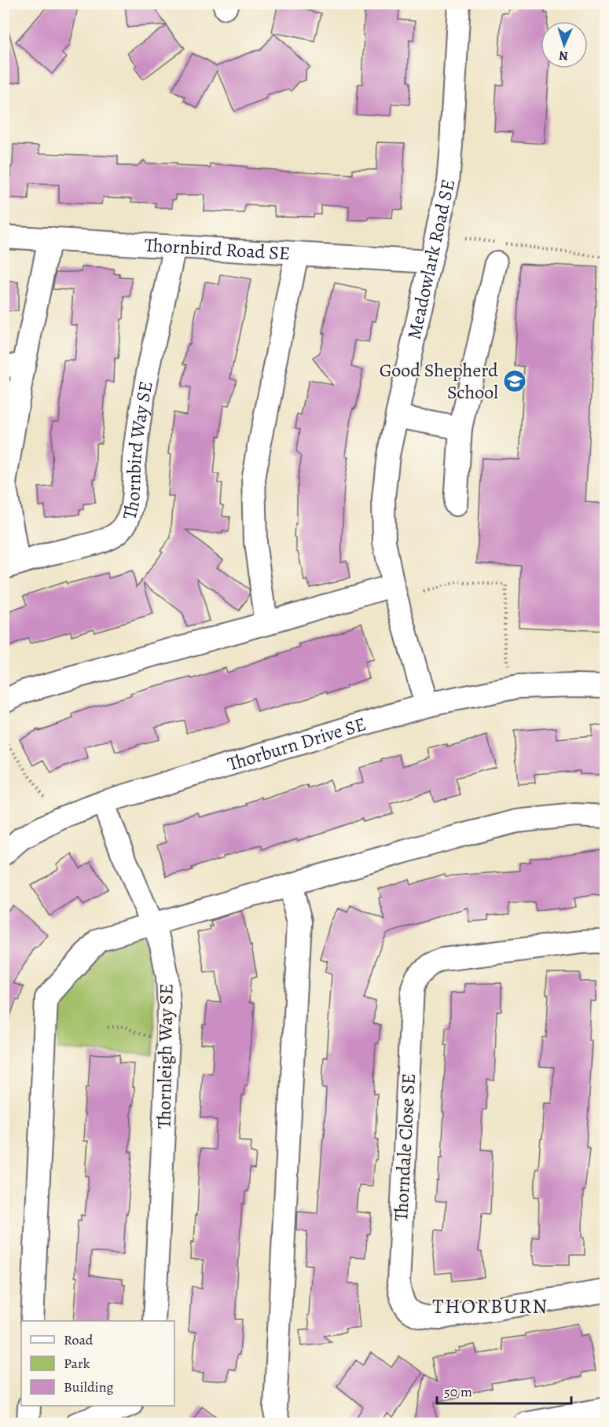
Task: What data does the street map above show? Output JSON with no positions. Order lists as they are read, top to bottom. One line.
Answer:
{"streets":{"street":["Thornbird Road SE","Meadowlark Road SE","Thornbird Way SE","Thorburn Drive SE","Thornleigh Way SE","Thorndale Close SE"]},"crossings":[["Thornbird Road SE","Meadowlark Road SE"],["Thornbird Road SE","Thornbird Way SE"],["Meadowlark Road SE","Thorburn Drive SE"],["Thorburn Drive SE","Thornleigh Way SE"]],"districts":["THORBURN"],"places":{"school or university":["Good Shepherd School"]},"legend":["Road","Park","Building"],"scale_bar":"50 m","north":"bottom"}
